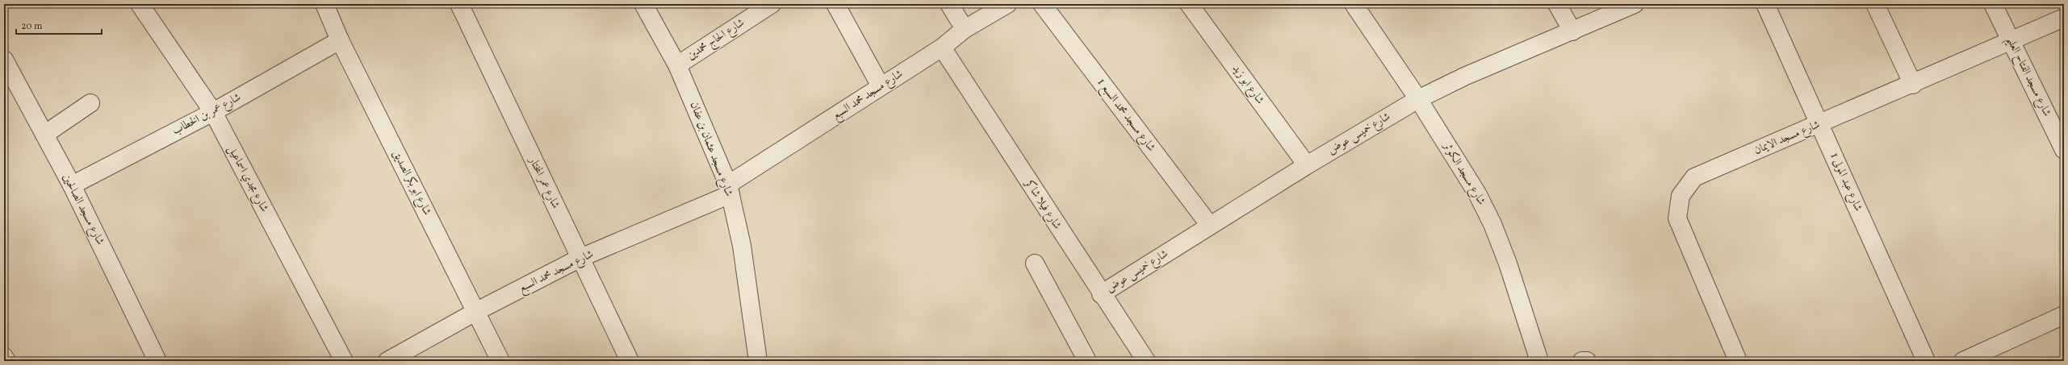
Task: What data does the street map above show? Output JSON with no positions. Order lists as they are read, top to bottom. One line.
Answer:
{"streets":{"street":["شارع الحاج محمدين","شارع مسجد الفتاح العليم","شارع ابو زيد","شارع مسجد محمد السبع","شارع عمر بن الخطاب","شارع مسجد محمد السبع 1","شارع خميس عوض","شارع مسجد الايمان","شارع مسجد عثمان بن عفان","شارع مسجد الكوثر","شارع مجدي اسماعيل","شارع عبد المولى 1","شارع ابو بكر الصديق","شارع عمر المختار","شارع فيلا شاكر","شارع مسجد الصالحين"]},"crossings":[["شارع الحاج محمدين","شارع مسجد عثمان بن عفان"],["شارع مسجد الفتاح العليم","شارع مسجد الايمان"],["شارع ابو زيد","شارع خميس عوض"],["شارع مسجد محمد السبع","شارع مسجد عثمان بن عفان"],["شارع مسجد محمد السبع","شارع ابو بكر الصديق"],["شارع مسجد محمد السبع","شارع عمر المختار"],["شارع مسجد محمد السبع","شارع فيلا شاكر"],["شارع عمر بن الخطاب","شارع مجدي اسماعيل"],["شارع عمر بن الخطاب","شارع ابو بكر الصديق"],["شارع عمر بن الخطاب","شارع مسجد الصالحين"],["شارع مسجد محمد السبع 1","شارع خميس عوض"],["شارع خميس عوض","شارع مسجد الكوثر"],["شارع خميس عوض","شارع فيلا شاكر"],["شارع مسجد الايمان","شارع عبد المولى 1"]],"scale_bar":"20 m"}
